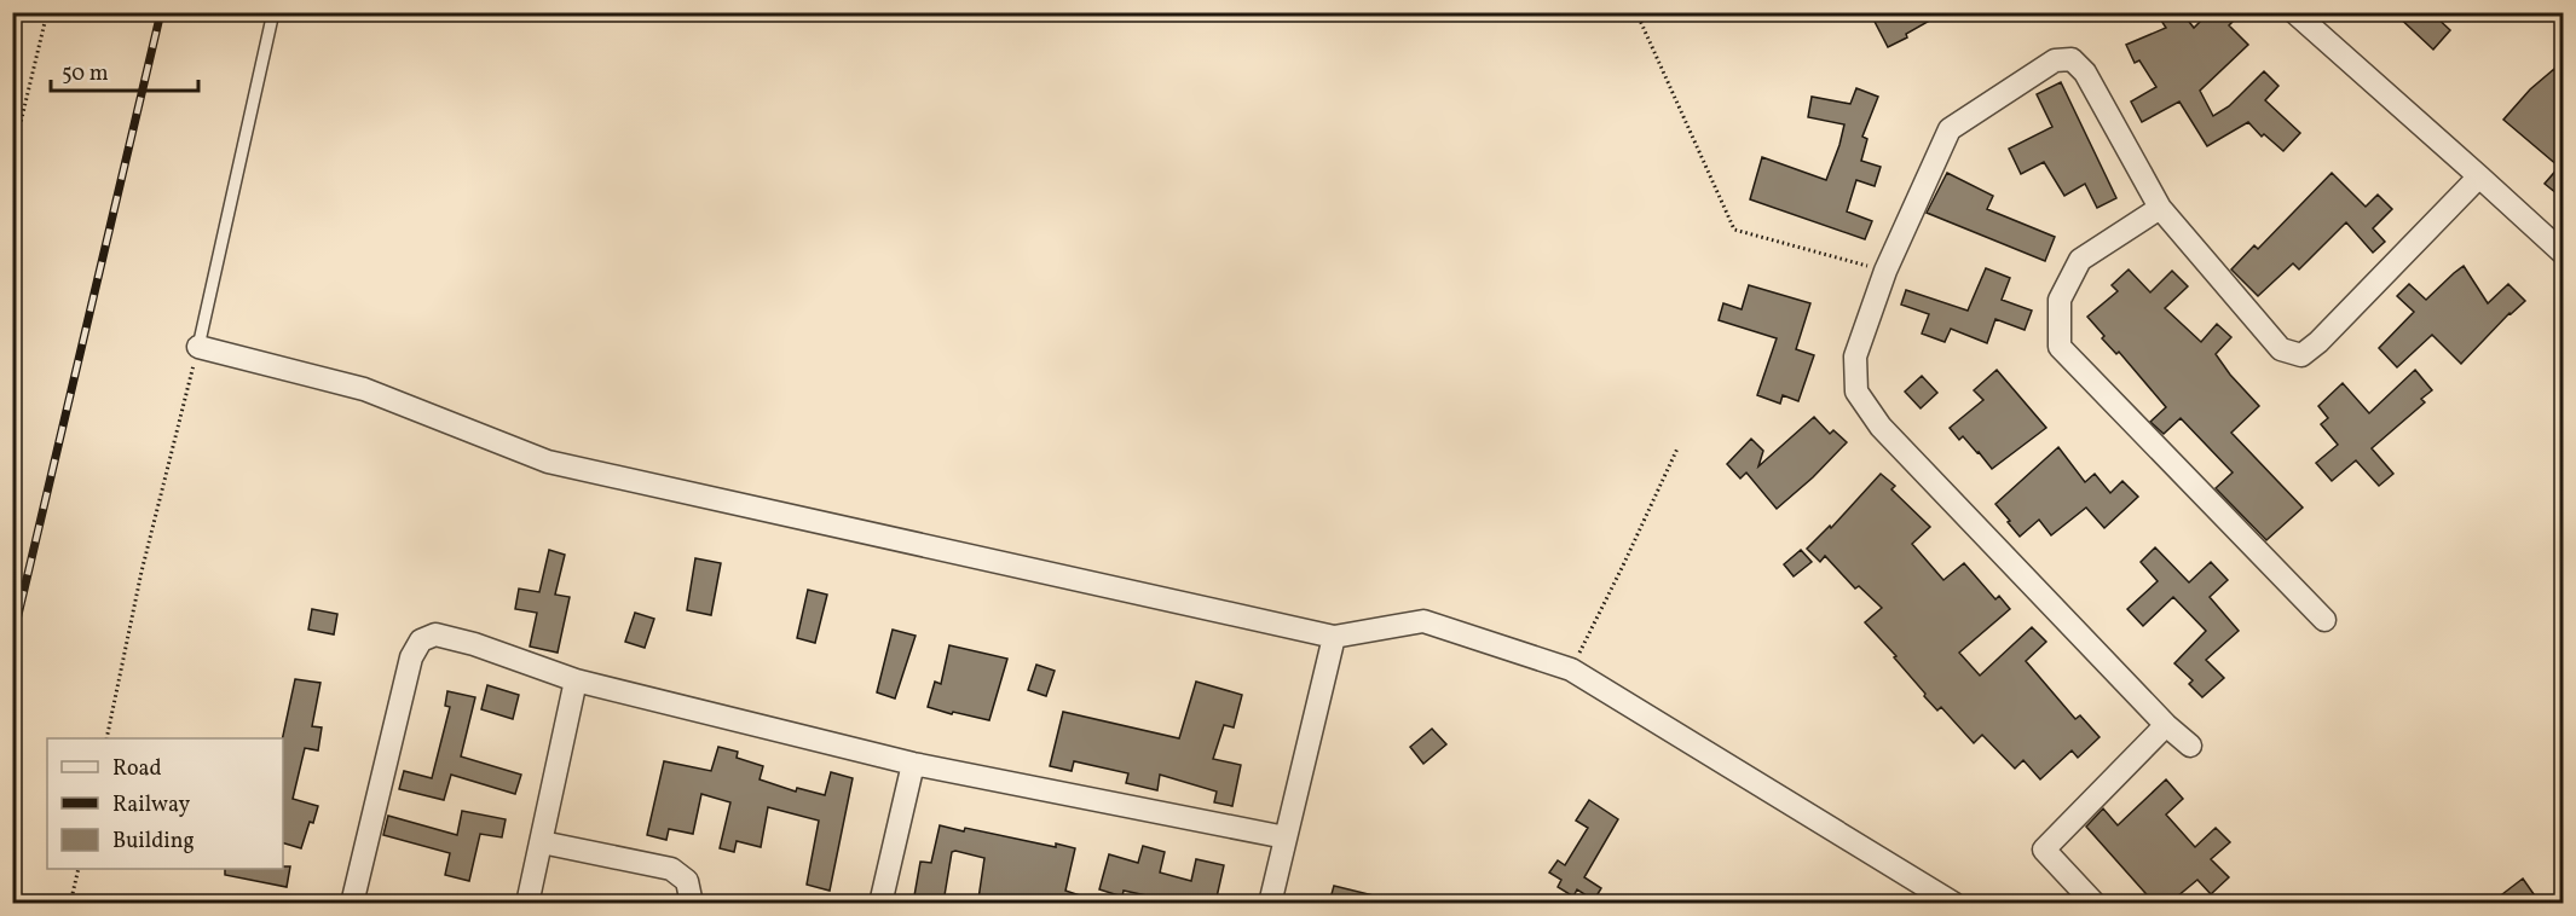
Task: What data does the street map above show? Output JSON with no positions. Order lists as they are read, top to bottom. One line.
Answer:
{"legend":["Road","Railway","Building"],"scale_bar":"50 m"}
